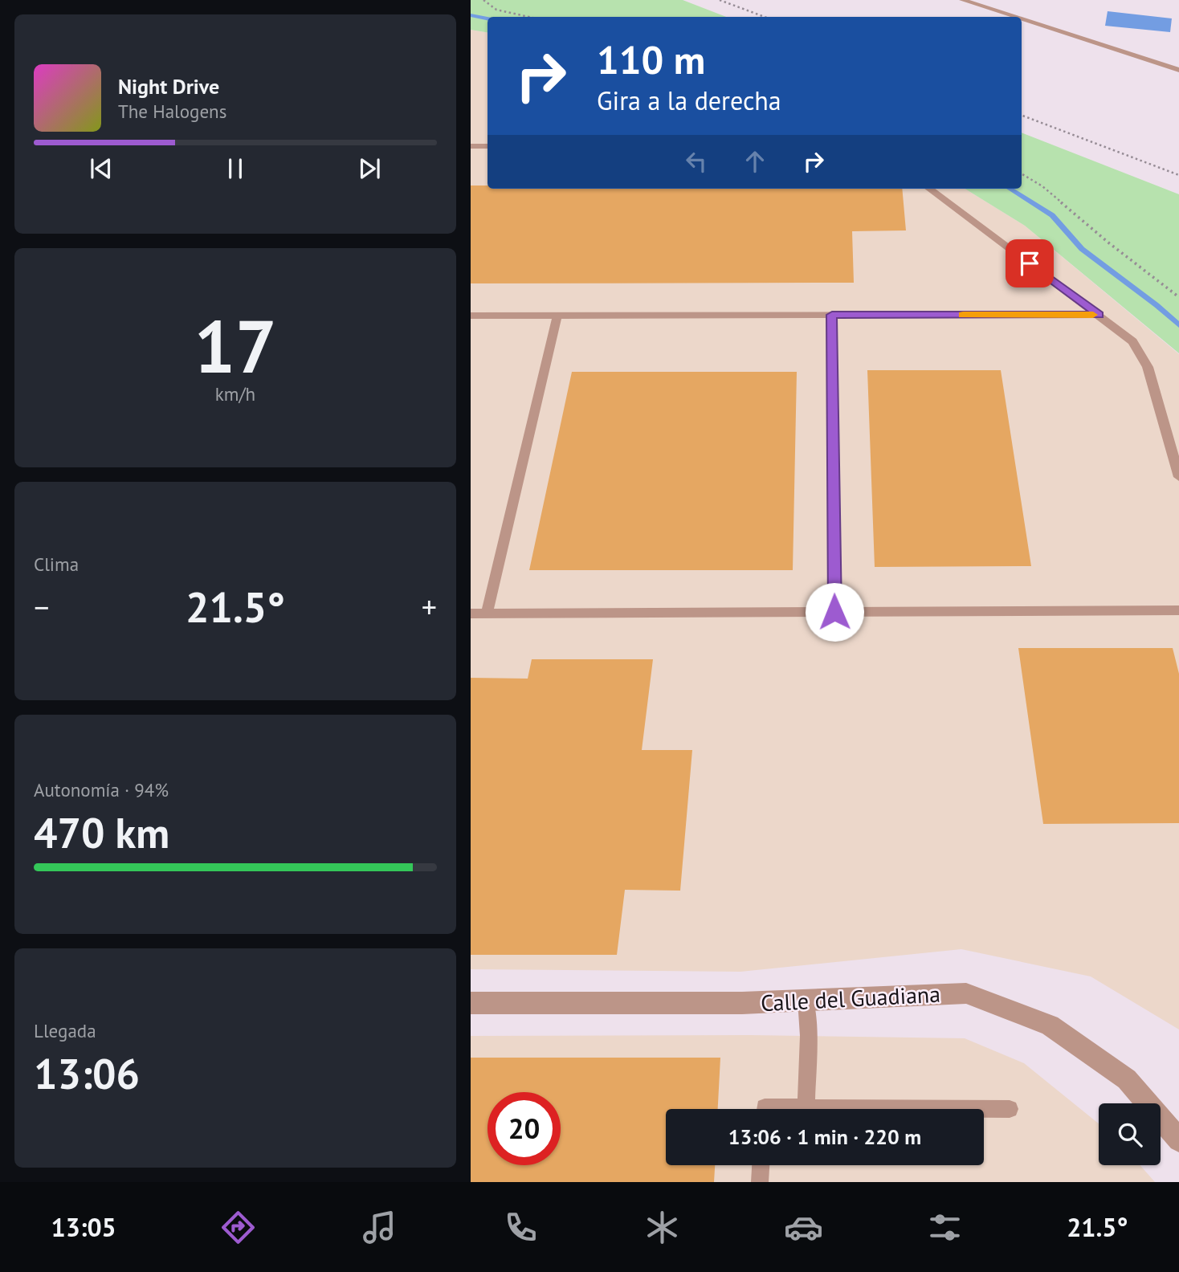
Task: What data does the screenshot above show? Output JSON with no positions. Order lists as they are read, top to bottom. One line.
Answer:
{"streets":{"street":["Calle del Guadiana"]},"page":{"turn":["110 m","Gira a la derecha"],"song":["Night Drive","The Halogens"],"tile":[["17","km/h"],"Clima",["Autonomía · 94%","470 km"],["Llegada","13:06"]],"heat":["−","21.5°","+"],"limit":"20","trip":"13:06 · 1 min · 220 m","tabs":["13:05","21.5°"]}}
